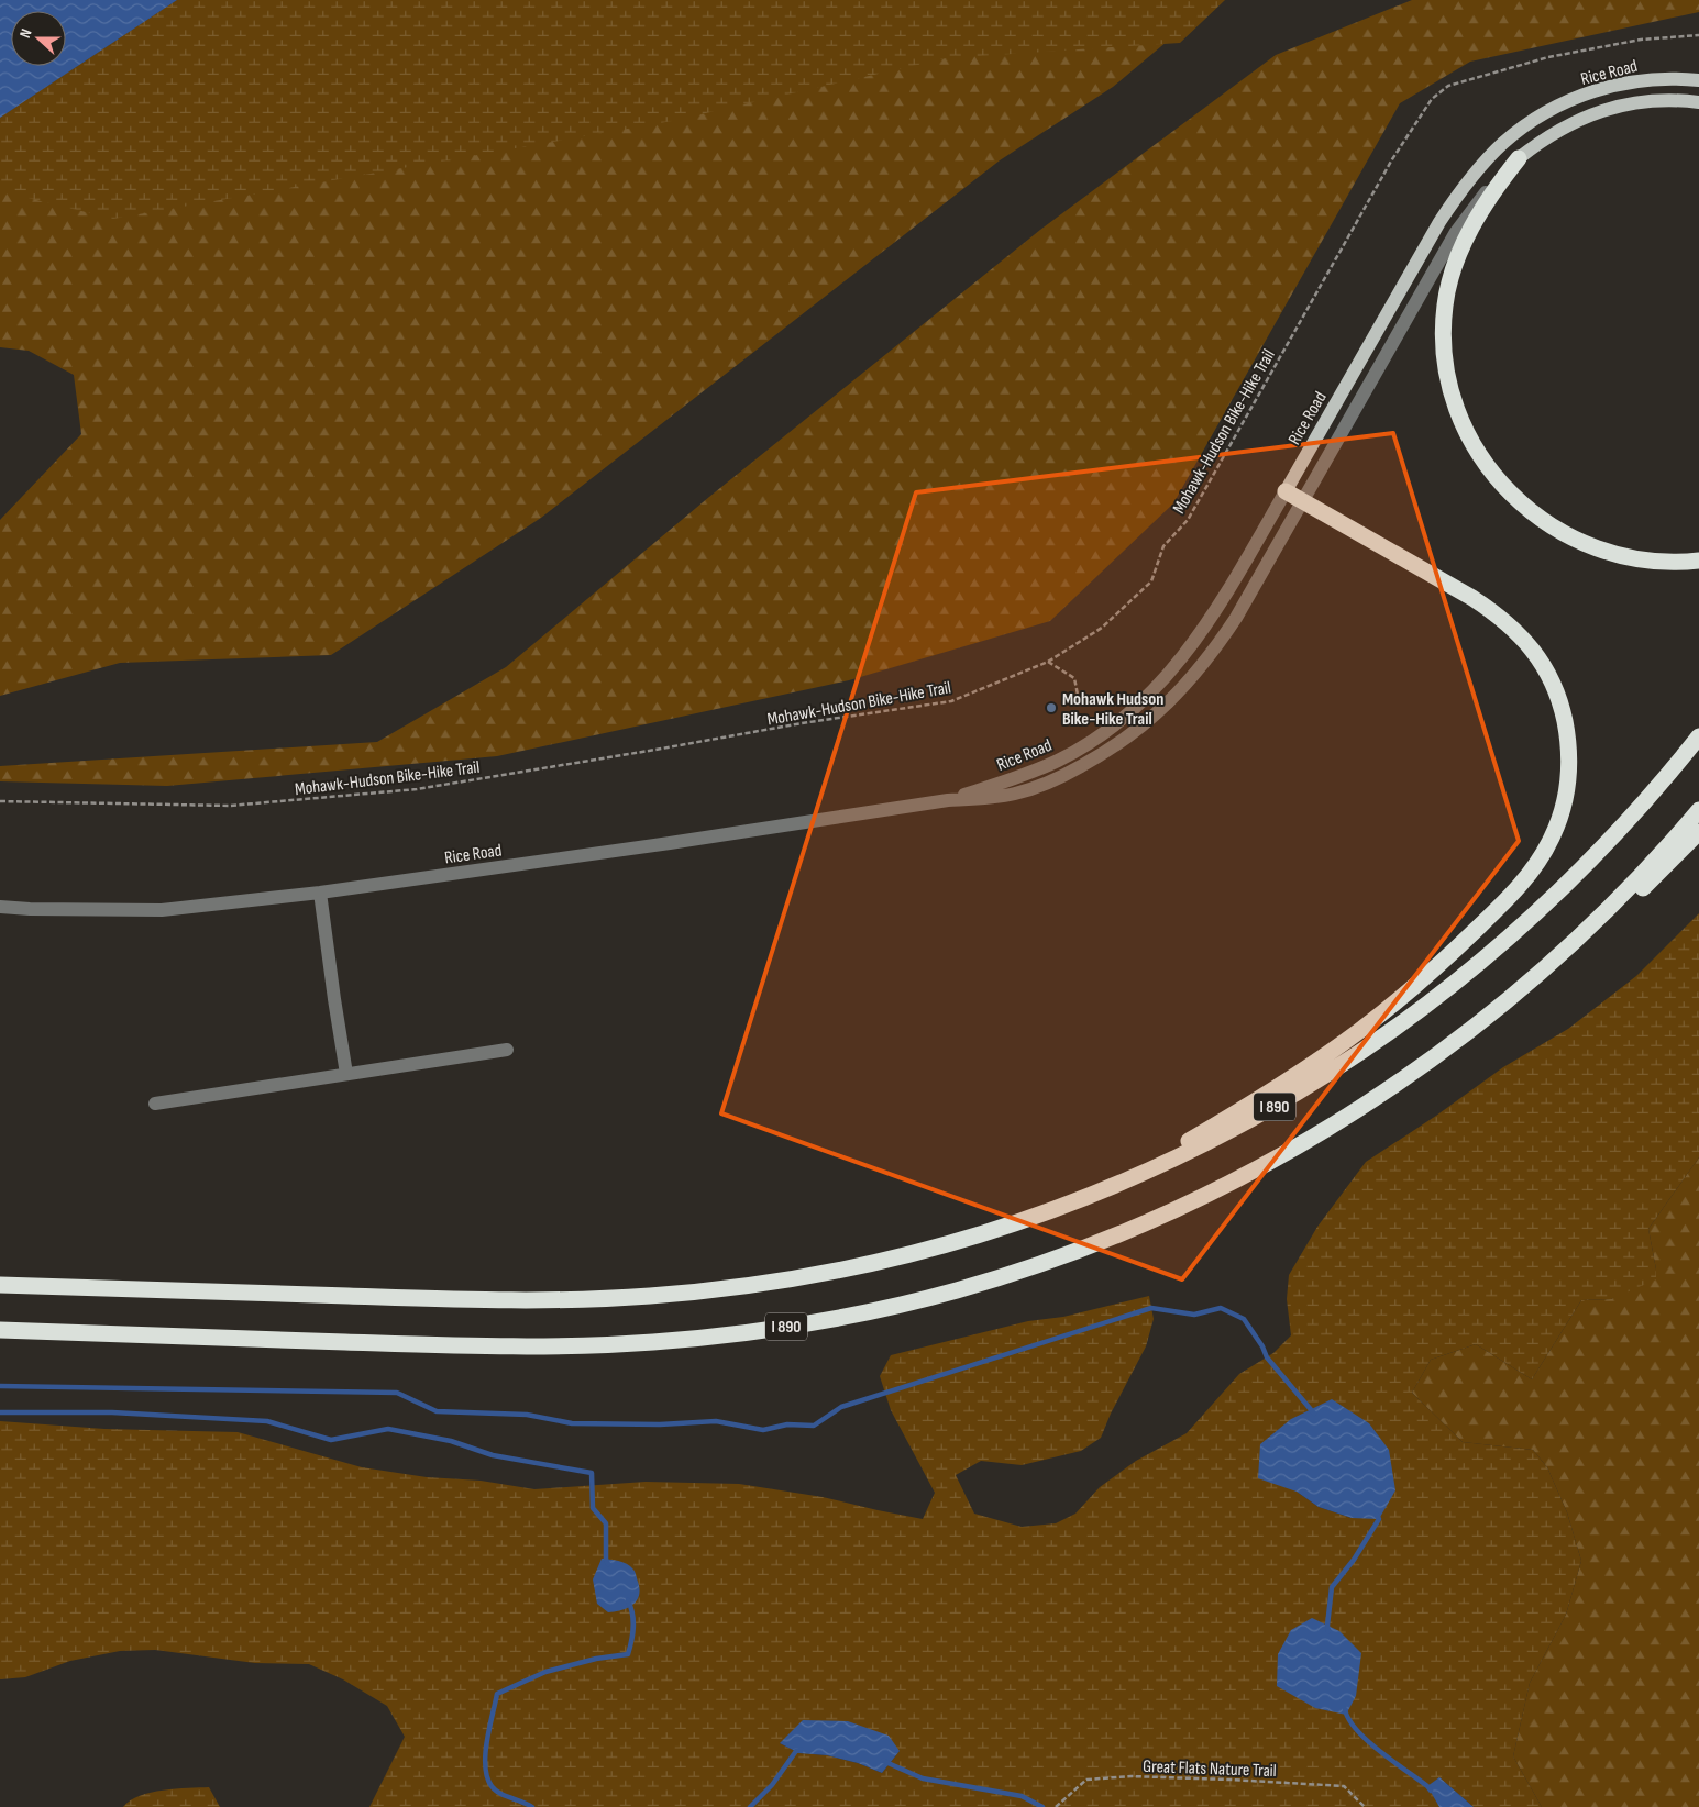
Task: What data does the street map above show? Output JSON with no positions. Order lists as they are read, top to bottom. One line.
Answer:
{"streets":{"highway":["I 890"],"main road":["Rice Road"],"path":["Mohawk-Hudson Bike-Hike Trail","Great Flats Nature Trail"]},"places":["Mohawk Hudson Bike-Hike Trail"],"north":"left"}
